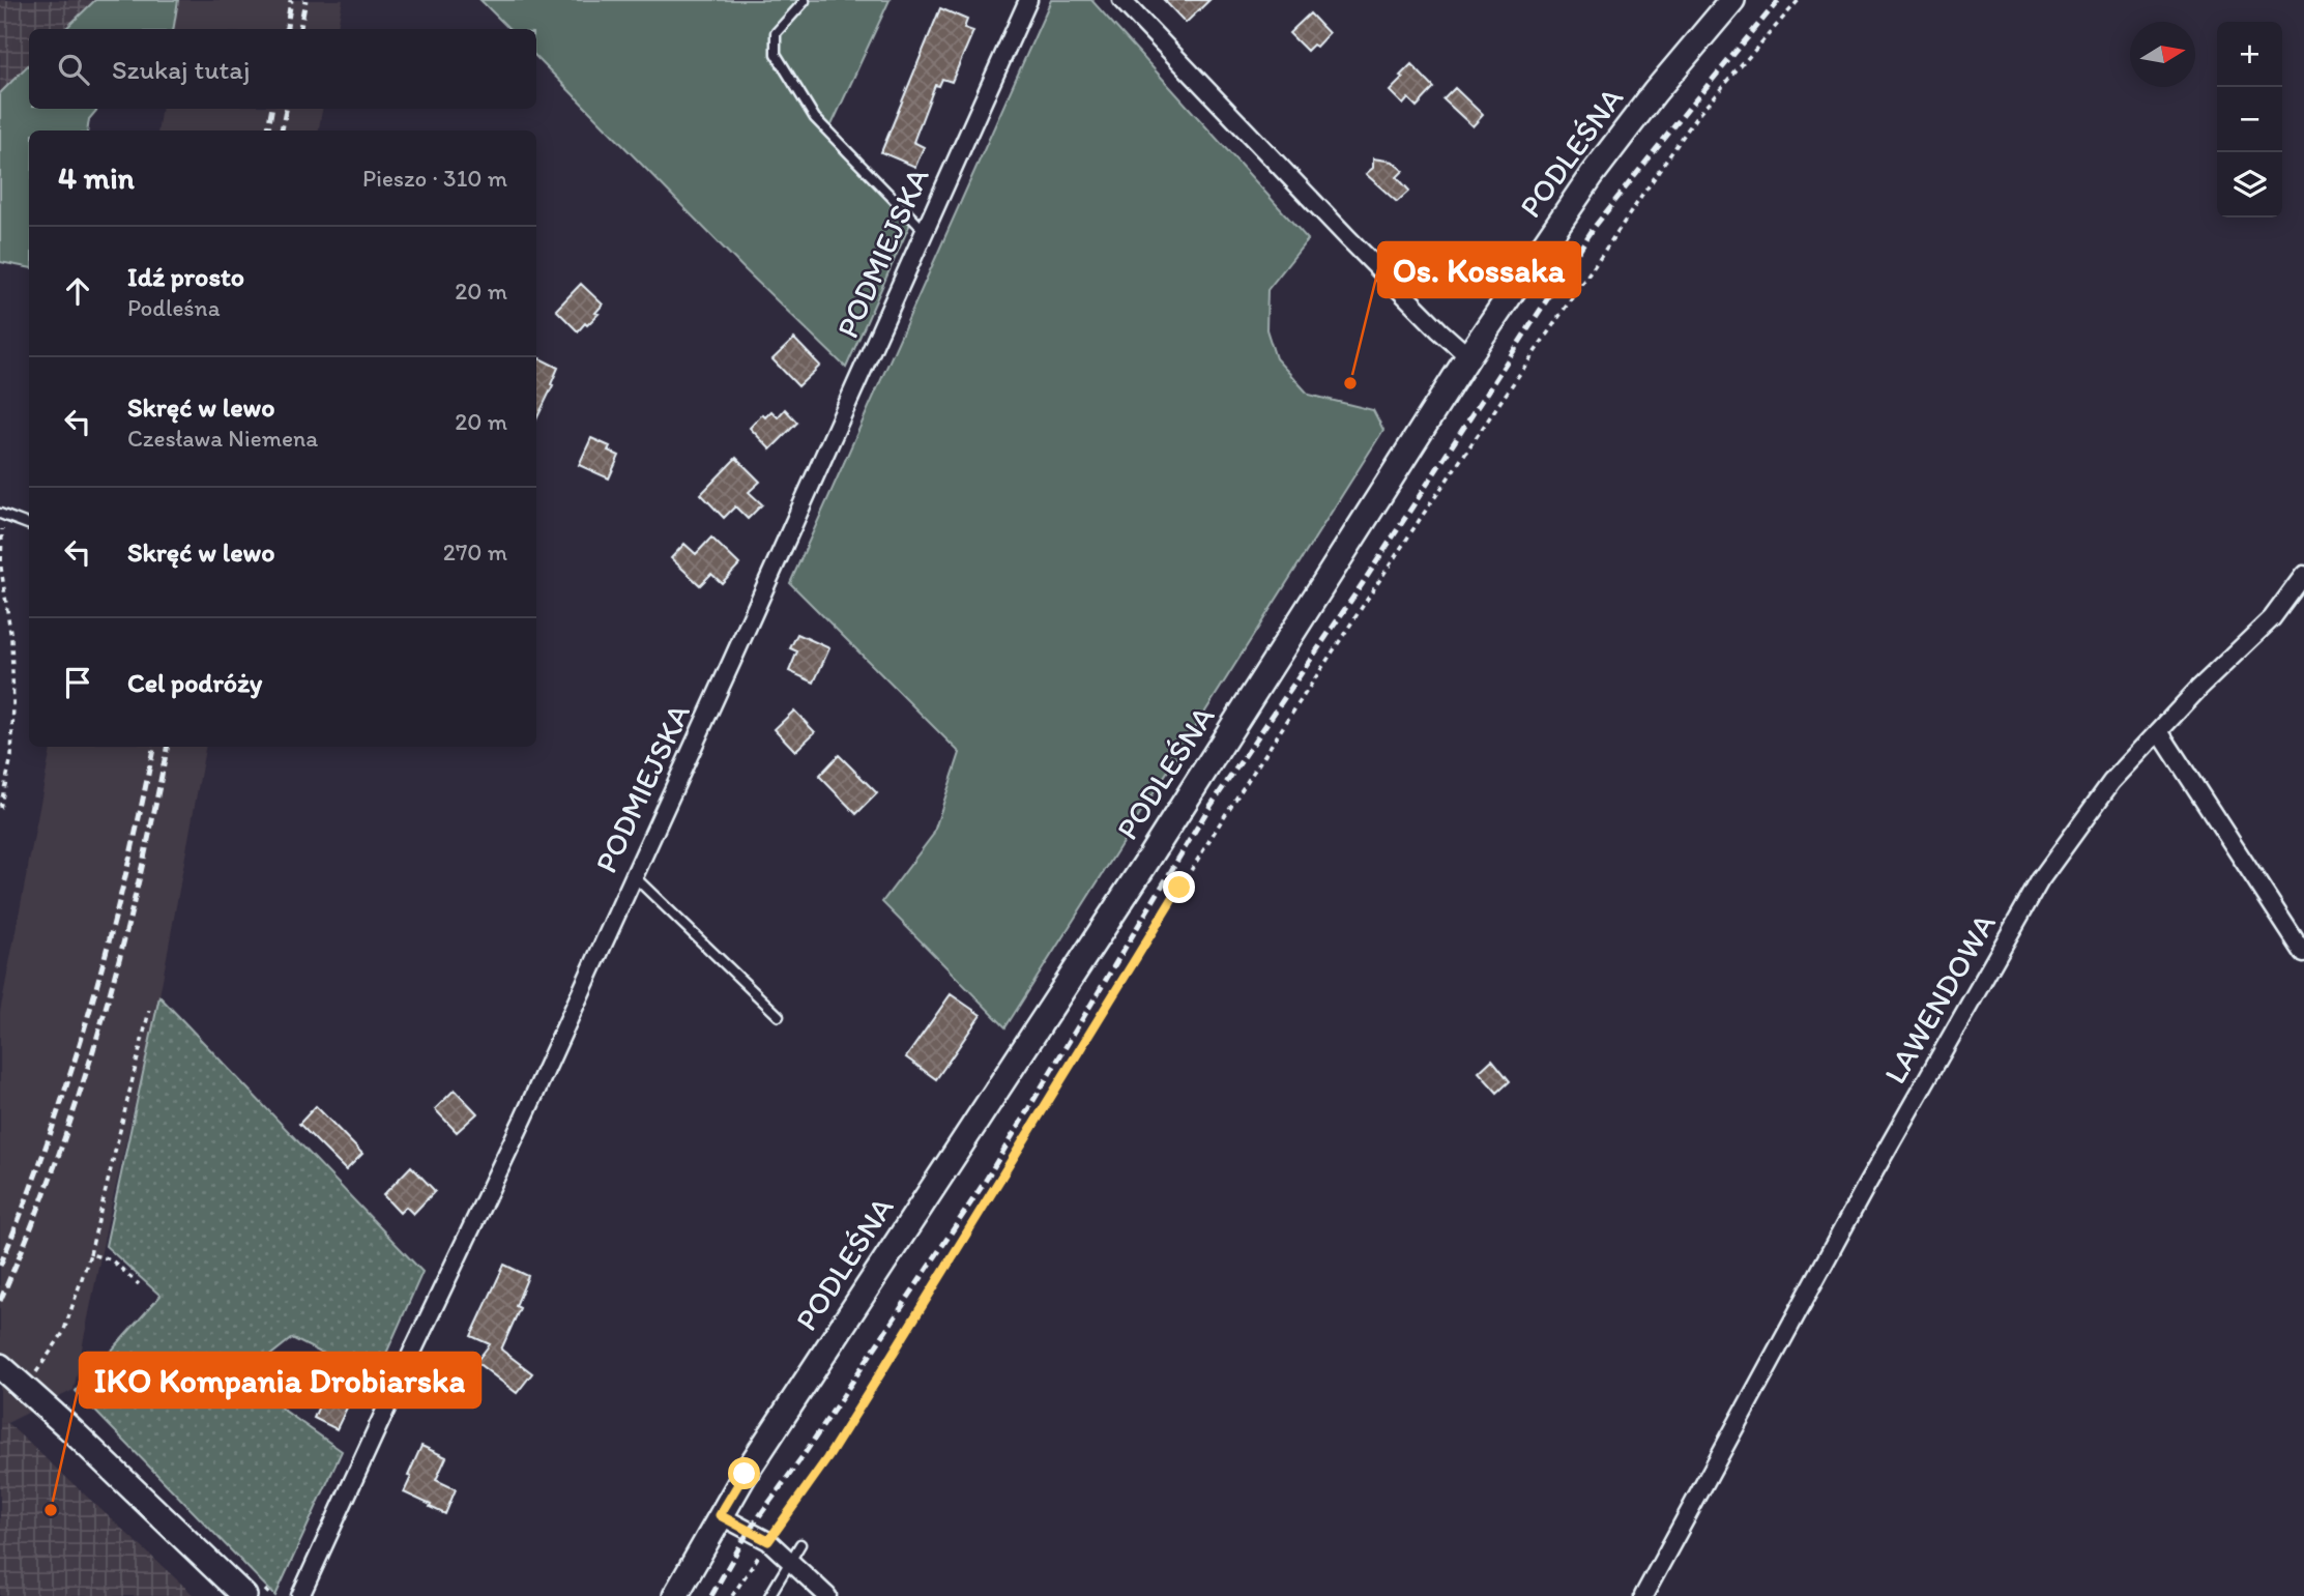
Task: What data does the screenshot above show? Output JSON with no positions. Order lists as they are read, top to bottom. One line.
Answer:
{"streets":{"street":["PODLEŚNA","PODMIEJSKA","LAWENDOWA"]},"places":["Os. Kossaka","IKO Kompania Drobiarska"],"north":"right","page":{"map_buttons":["+","−"],"search":"Szukaj tutaj","heading":["4 min","Pieszo · 310 m"],"list":[["Idź prosto","Podleśna","20 m"],["Skręć w lewo","Czesława Niemena","20 m"],["Skręć w lewo","270 m"],"Cel podróży"]}}
